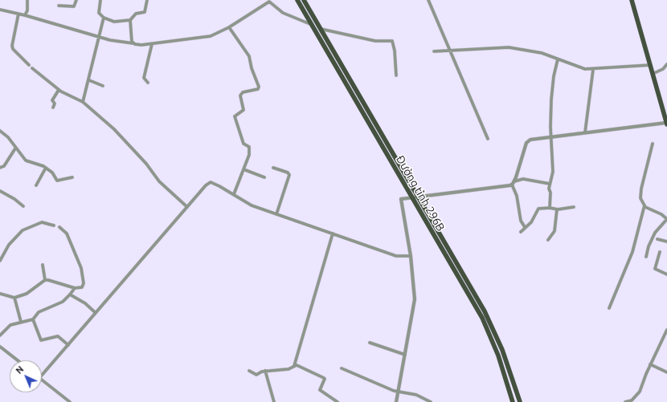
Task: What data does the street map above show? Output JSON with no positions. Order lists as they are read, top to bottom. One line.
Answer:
{"streets":{"main road":["Đường tỉnh 296B"]},"north":"top left"}
